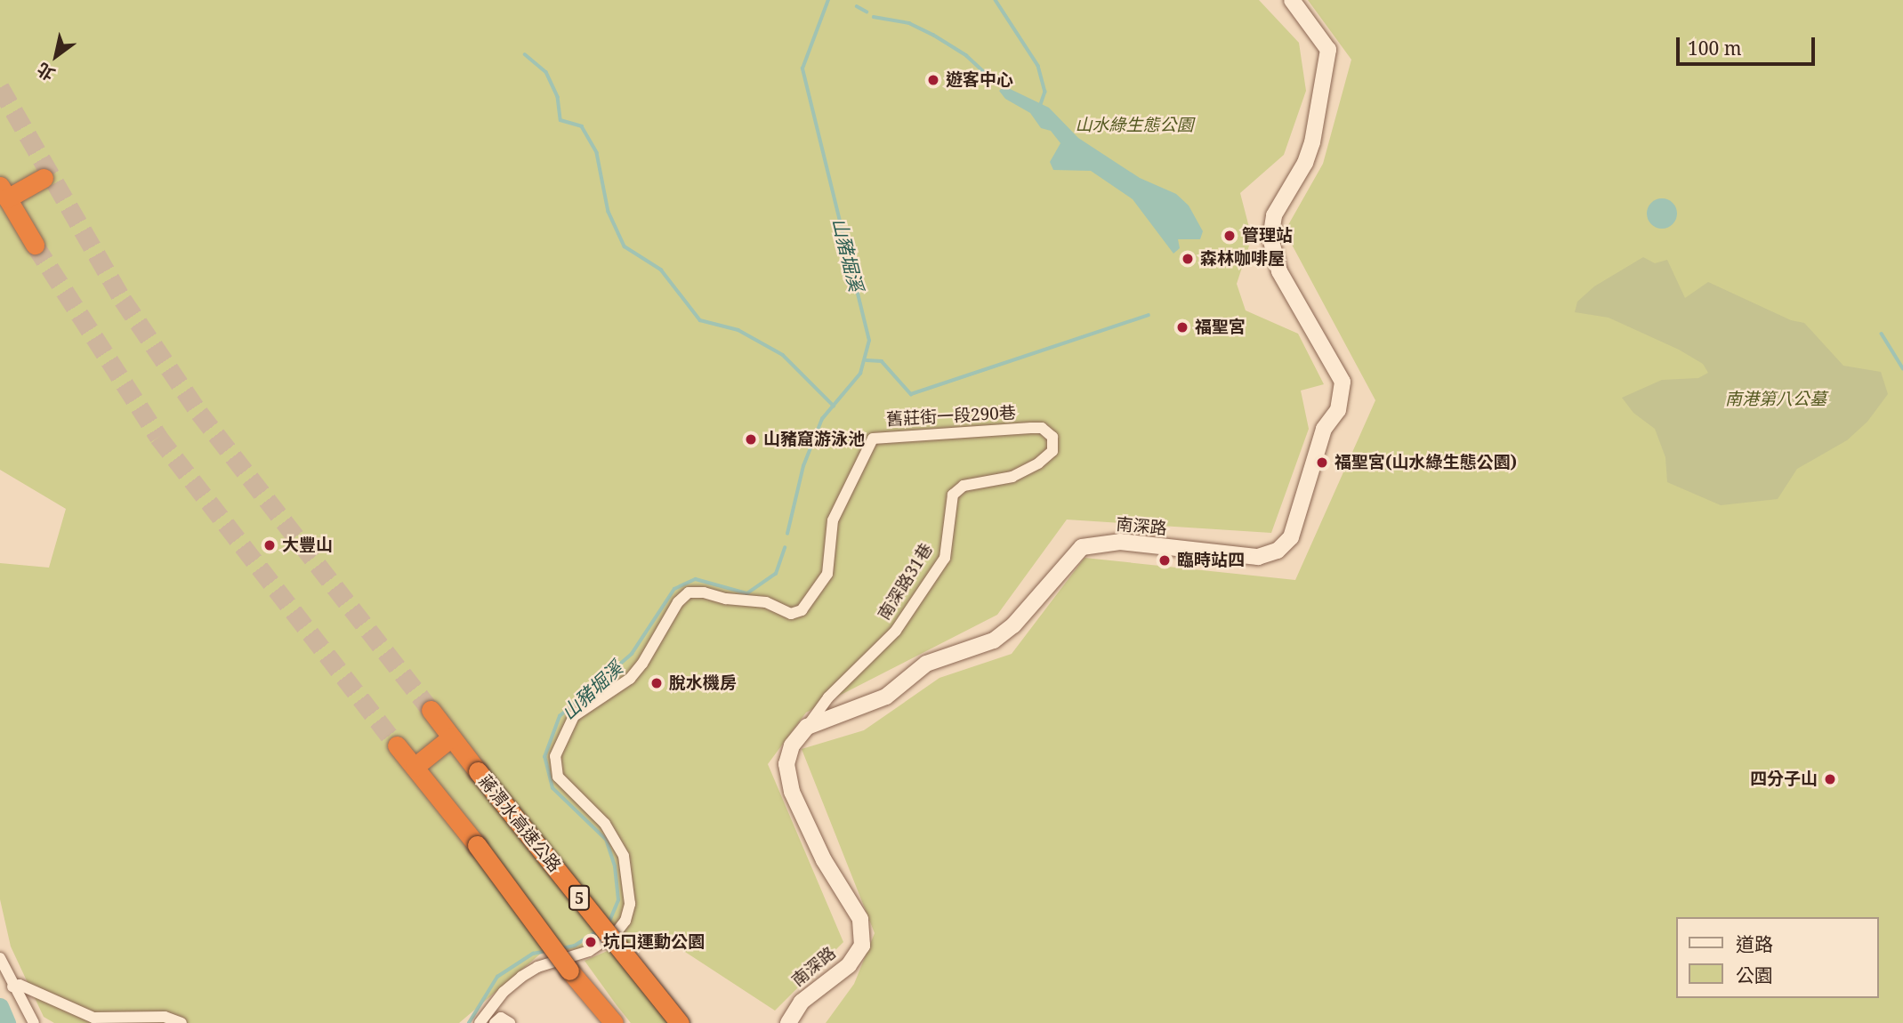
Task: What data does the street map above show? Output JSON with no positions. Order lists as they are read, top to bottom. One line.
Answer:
{"streets":{"highway":["蔣渭水高速公路","5"],"main road":["南深路"],"street":["舊莊街一段290巷","南深路31巷"]},"crossings":[["舊莊街一段290巷","南深路31巷"],["南深路","南深路31巷"]],"water":["山豬堀溪"],"parks":["山水綠生態公園","南港第八公墓"],"places":["遊客中心","管理站","森林咖啡屋","福聖宮","山豬窟游泳池","福聖宮(山水綠生態公園)","大豐山","臨時站四","脫水機房","四分子山","坑口運動公園"],"legend":["道路","公園"],"scale_bar":"100 m","north":"bottom left"}
